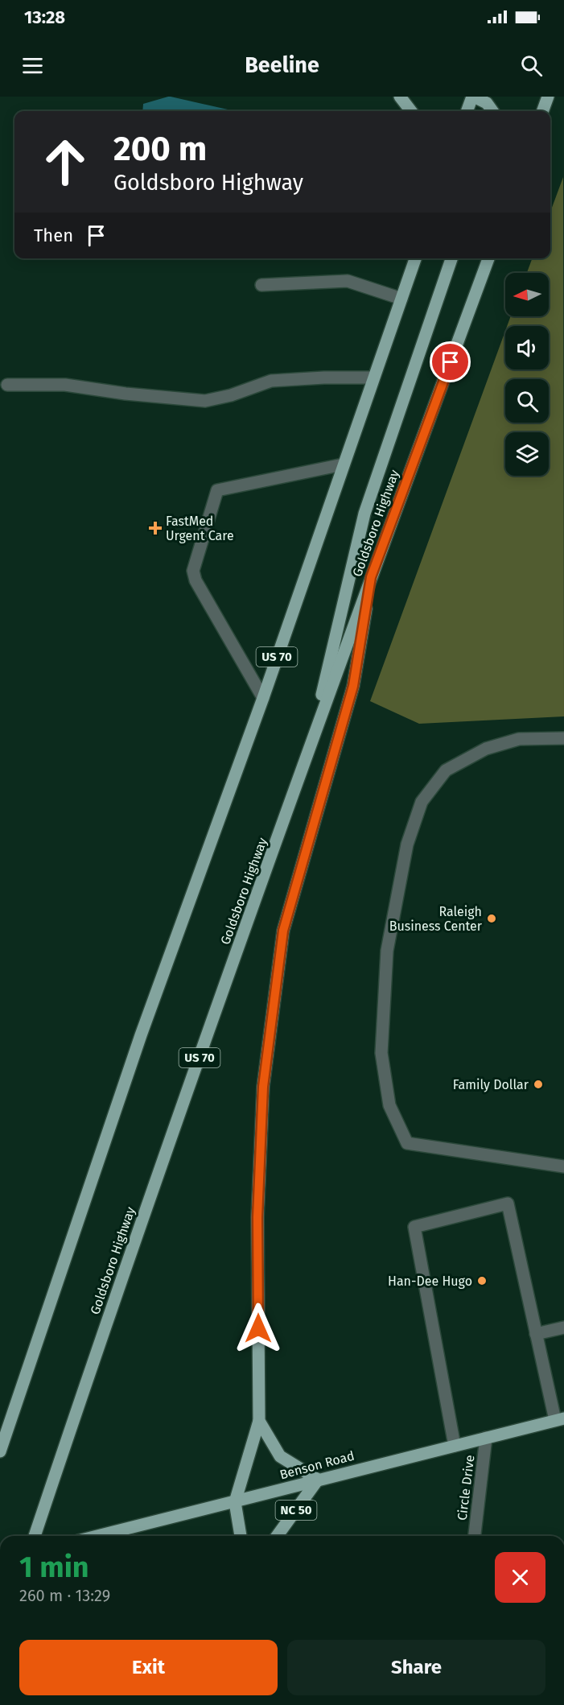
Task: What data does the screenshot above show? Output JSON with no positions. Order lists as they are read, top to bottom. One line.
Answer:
{"streets":{"main road":["Goldsboro Highway","US 70","Benson Road","NC 50"],"street":["Circle Drive"]},"crossings":[["Benson Road","Circle Drive"],["Benson Road","NC 50"]],"places":{"health":["FastMed Urgent Care"],"other":["Raleigh Business Center","Family Dollar","Han-Dee Hugo"]},"north":"left","page":{"status":"13:28","header":"Beeline","turn":["200 m","Goldsboro Highway"],"then":"Then","heading":["1 min","260 m · 13:29"],"buttons":["Exit","Share"]}}
